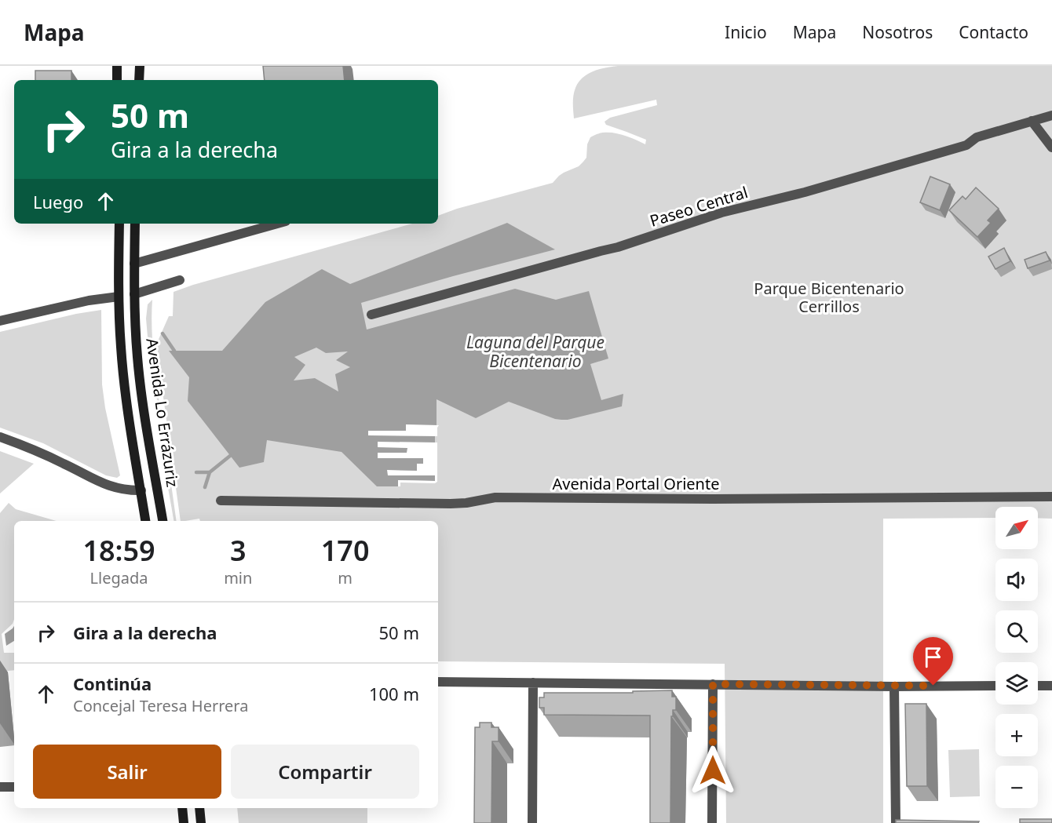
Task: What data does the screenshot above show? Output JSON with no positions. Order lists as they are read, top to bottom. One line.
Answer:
{"streets":{"main road":["Avenida Lo Errázuriz"],"street":["Paseo Central","Avenida Portal Oriente"]},"water":["Laguna del Parque Bicentenario"],"parks":["Parque Bicentenario Cerrillos"],"north":"top right","page":{"header":"Mapa","nav":["Inicio","Mapa","Nosotros","Contacto"],"turn":["50 m","Gira a la derecha"],"then":"Luego","map_buttons":["+","−"],"eta":["18:59","Llegada","3","min","170","m"],"list":[{"name":"Gira a la derecha","value":"50 m"},{"name":"Continúa","note":"Concejal Teresa Herrera","value":"100 m"}],"buttons":["Salir","Compartir"]}}
